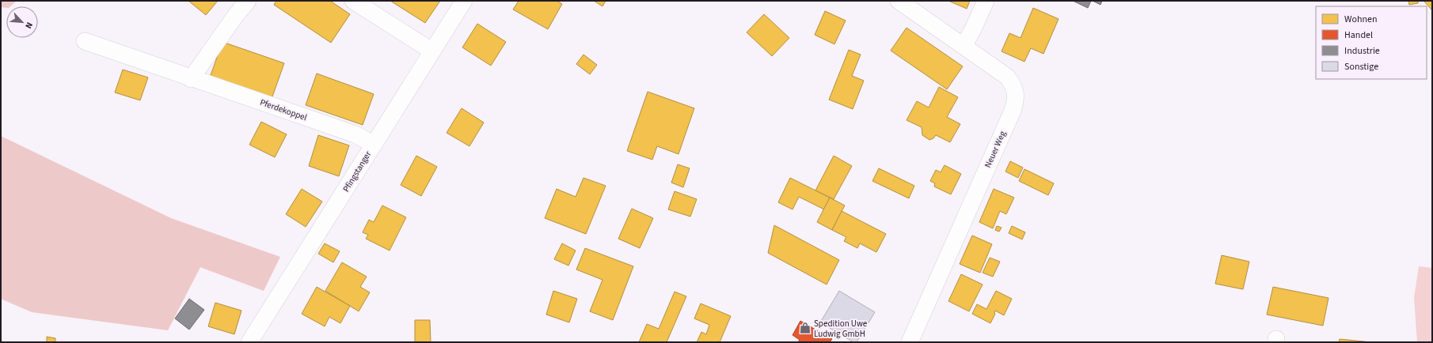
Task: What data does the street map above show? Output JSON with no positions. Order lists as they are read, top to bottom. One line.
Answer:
{"streets":{"street":["Pferdekoppel","Neuer Weg","Pfingstanger"]},"crossings":[["Pferdekoppel","Pfingstanger"]],"places":{"shop":["Spedition Uwe Ludwig GmbH"]},"legend":["Wohnen","Handel","Industrie","Sonstige"],"north":"bottom right"}
